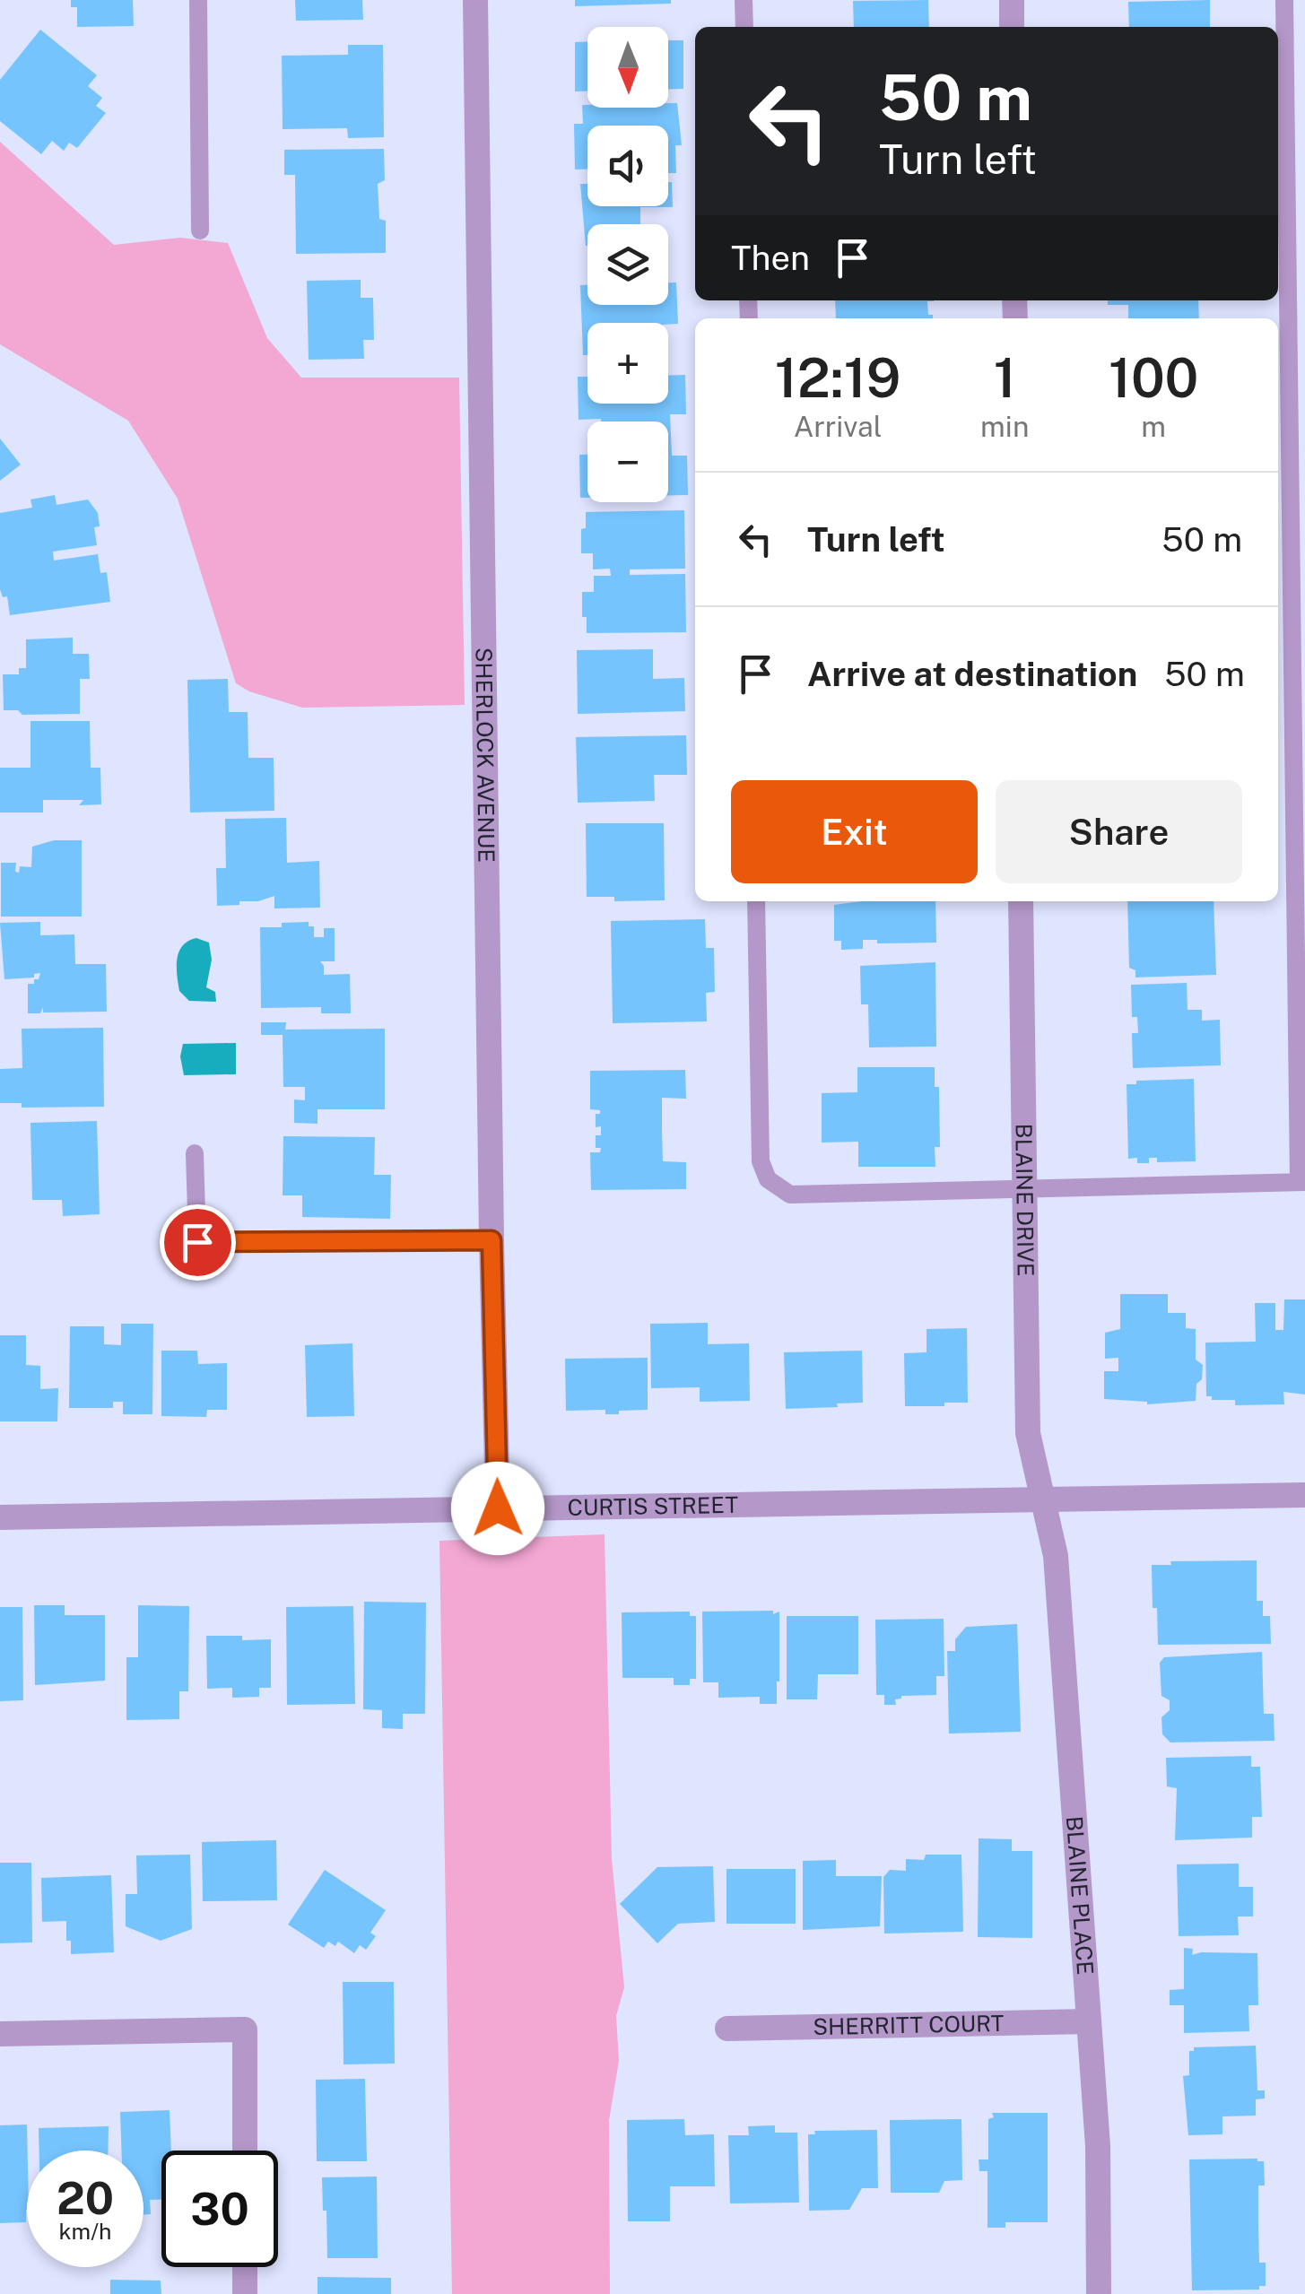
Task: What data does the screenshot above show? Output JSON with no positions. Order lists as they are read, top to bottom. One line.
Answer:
{"streets":{"street":["SHERLOCK AVENUE","BLAINE DRIVE","CURTIS STREET","BLAINE PLACE","SHERRITT COURT"]},"crossings":[["SHERLOCK AVENUE","CURTIS STREET"],["BLAINE DRIVE","CURTIS STREET"],["BLAINE DRIVE","BLAINE PLACE"],["CURTIS STREET","BLAINE PLACE"],["BLAINE PLACE","SHERRITT COURT"]],"north":"bottom","page":{"map_buttons":["+","−"],"turn":["50 m","Turn left"],"then":"Then","eta":["12:19","Arrival","1","min","100","m"],"list":[{"name":"Turn left","value":"50 m"},{"name":"Arrive at destination","value":"50 m"}],"buttons":["Exit","Share"],"speed":"20 km/h","limit":"30"}}
